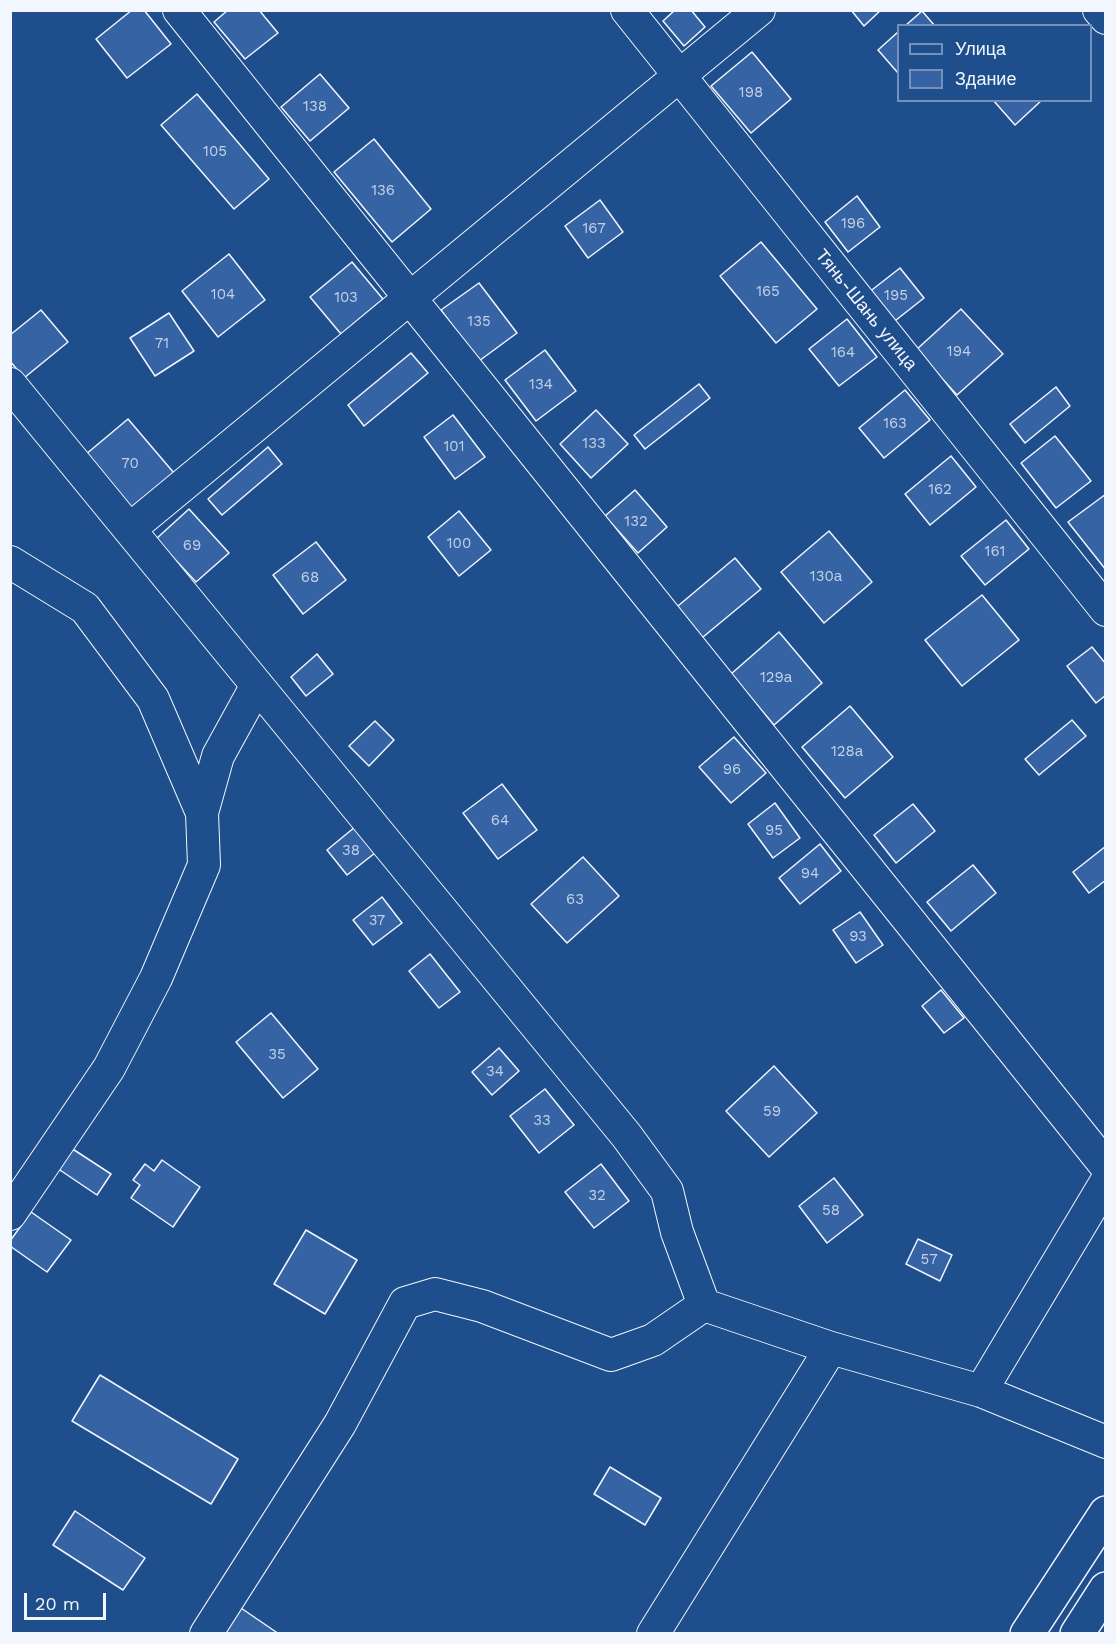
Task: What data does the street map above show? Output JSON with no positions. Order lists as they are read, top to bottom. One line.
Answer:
{"streets":{"street":["Тянь-Шань улица"]},"house_numbers":["198","138","105","136","196","167","165","104","195","103","135","71","194","164","134","163","133","101","70","162","132","100","69","161","130а","68","129а","128а","96","64","95","38","94","63","37","93","35","34","59","33","32","58","57"],"legend":["Улица","Здание"],"scale_bar":"20 m"}
